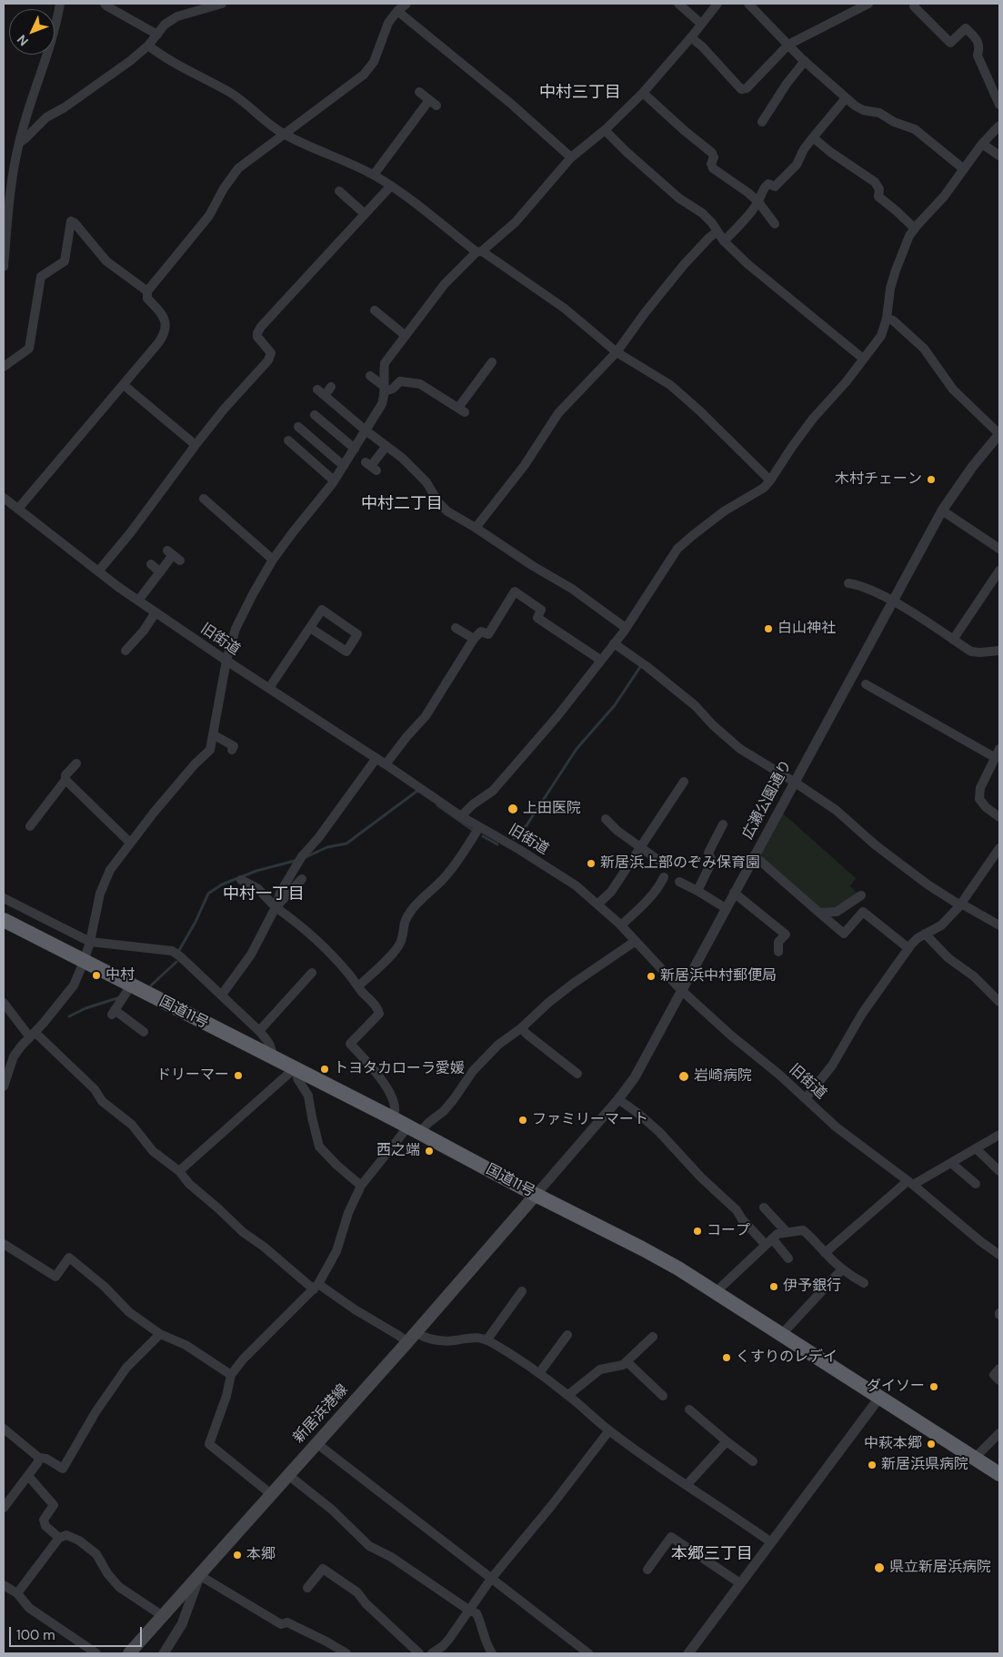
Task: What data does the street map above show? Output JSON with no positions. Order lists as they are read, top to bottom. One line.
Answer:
{"streets":{"highway":["国道11号"],"main road":["新居浜港線"],"street":["旧街道","広瀬公園通り"]},"crossings":[["旧街道","広瀬公園通り"],["広瀬公園通り","国道11号"],["広瀬公園通り","新居浜港線"],["国道11号","新居浜港線"]],"districts":["中村三丁目","中村二丁目","中村一丁目","本郷三丁目"],"places":["木村チェーン","白山神社","上田医院","新居浜上部のぞみ保育園","中村","新居浜中村郵便局","トヨタカローラ愛媛","ドリーマー","岩崎病院","ファミリーマート","西之端","コープ","伊予銀行","くすりのレデイ","ダイソー","中萩本郷","新居浜県病院","本郷","県立新居浜病院"],"scale_bar":"100 m","north":"bottom left"}
